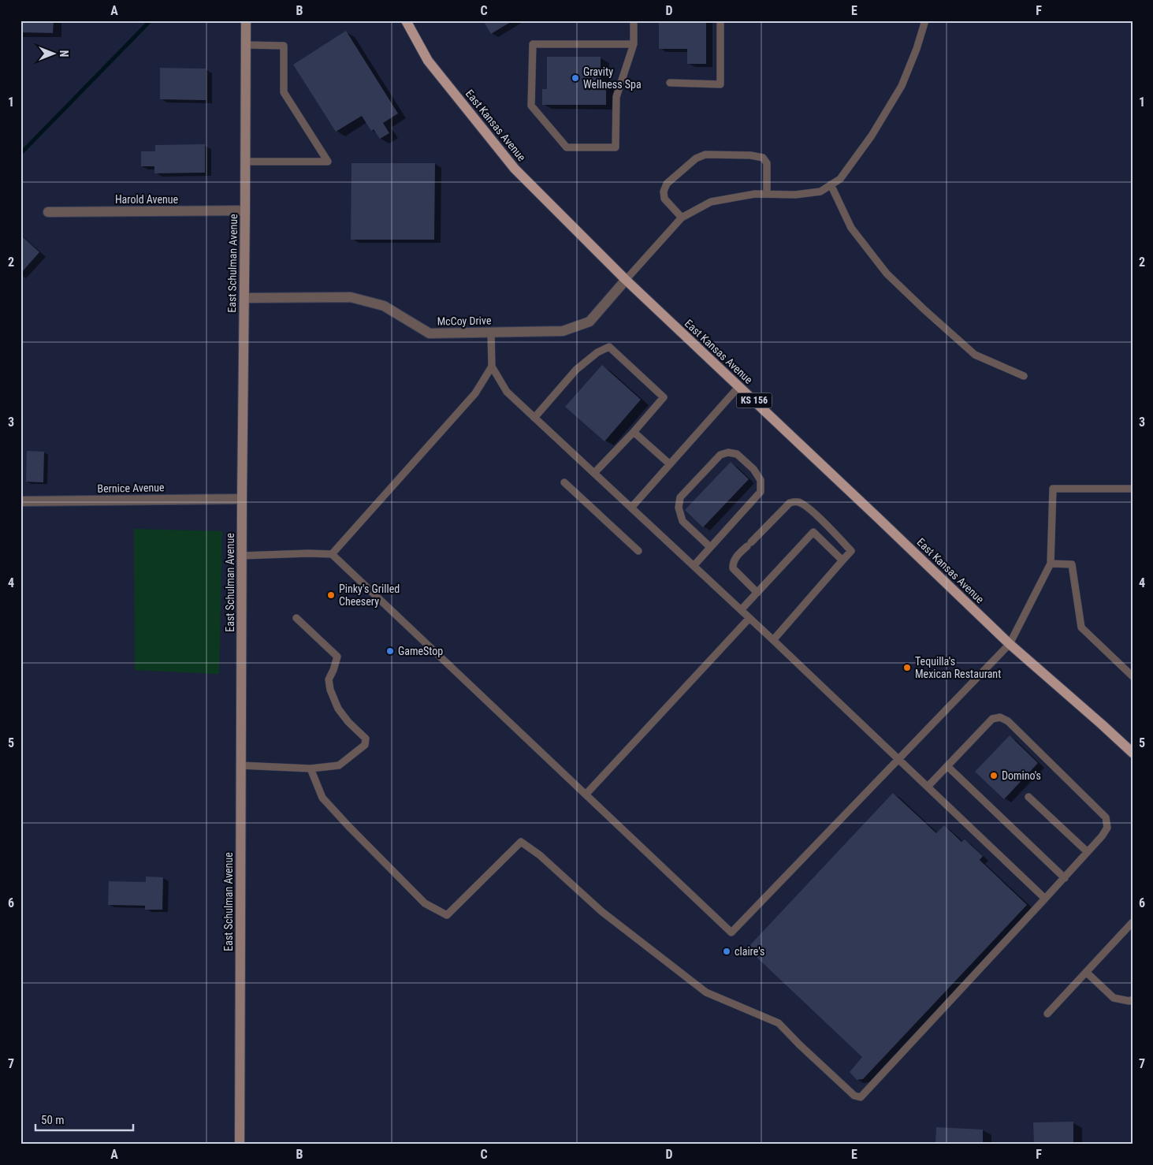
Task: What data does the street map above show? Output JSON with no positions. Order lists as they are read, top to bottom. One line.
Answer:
{"streets":{"main road":["East Kansas Avenue","KS 156"],"street":["Harold Avenue","East Schulman Avenue","McCoy Drive","Bernice Avenue"]},"crossings":[["East Kansas Avenue","McCoy Drive"],["Harold Avenue","East Schulman Avenue"],["East Schulman Avenue","McCoy Drive"],["East Schulman Avenue","Bernice Avenue"]],"places":["Gravity Wellness Spa","Pinky's Grilled Cheesery","GameStop","Tequilla's Mexican Restaurant","Domino's","claire's"],"scale_bar":"50 m","north":"right","grid":{"columns":["A","B","C","D","E","F"],"rows":["1","2","3","4","5","6","7"]}}
